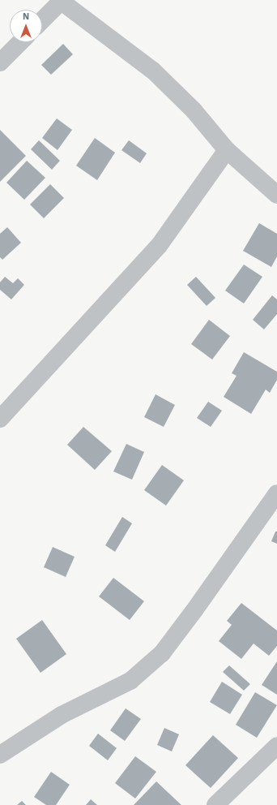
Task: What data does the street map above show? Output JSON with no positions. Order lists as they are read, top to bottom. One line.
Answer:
{"north":"top"}
